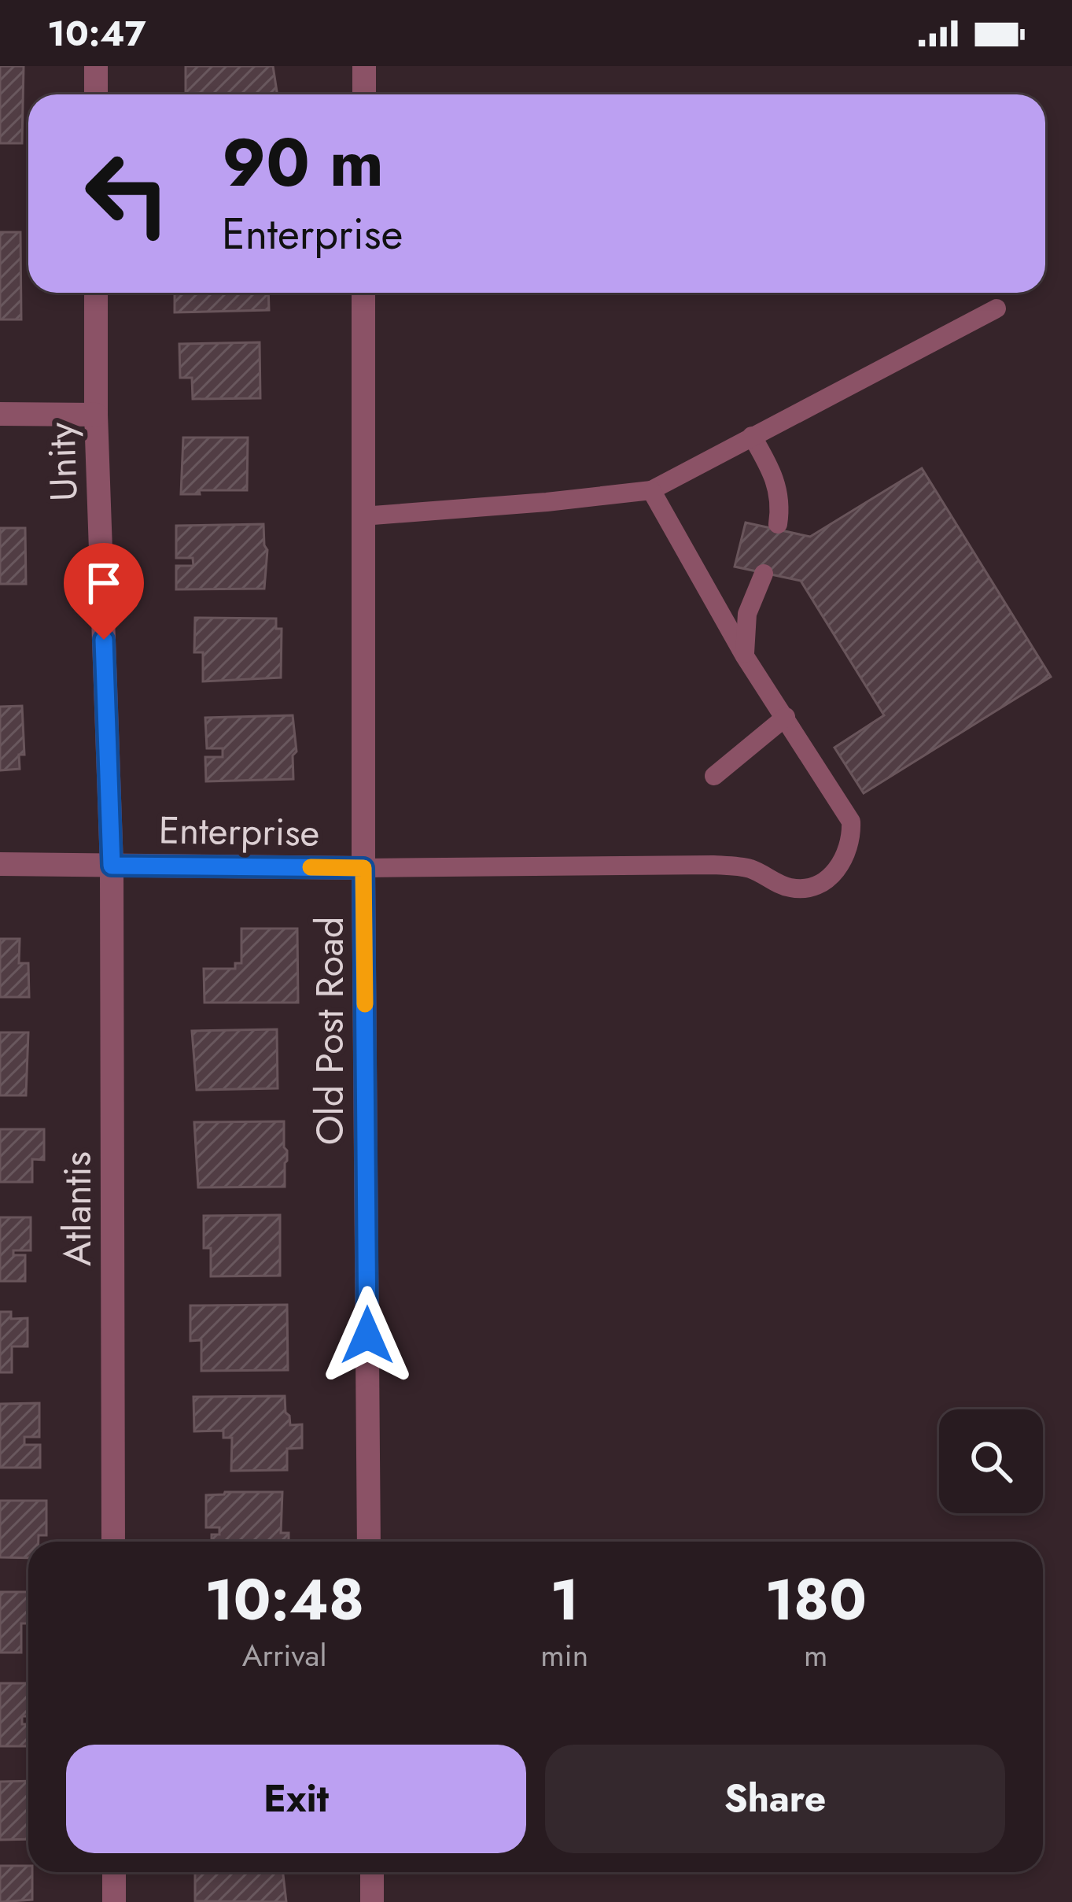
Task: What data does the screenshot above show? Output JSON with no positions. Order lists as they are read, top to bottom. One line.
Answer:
{"streets":{"street":["Unity","Enterprise","Old Post Road","Atlantis"]},"crossings":[["Unity","Enterprise"],["Unity","Atlantis"],["Enterprise","Old Post Road"],["Enterprise","Atlantis"]],"page":{"status":"10:47","turn":["90 m","Enterprise"],"eta":["10:48","Arrival","1","min","180","m"],"buttons":["Exit","Share"]}}
